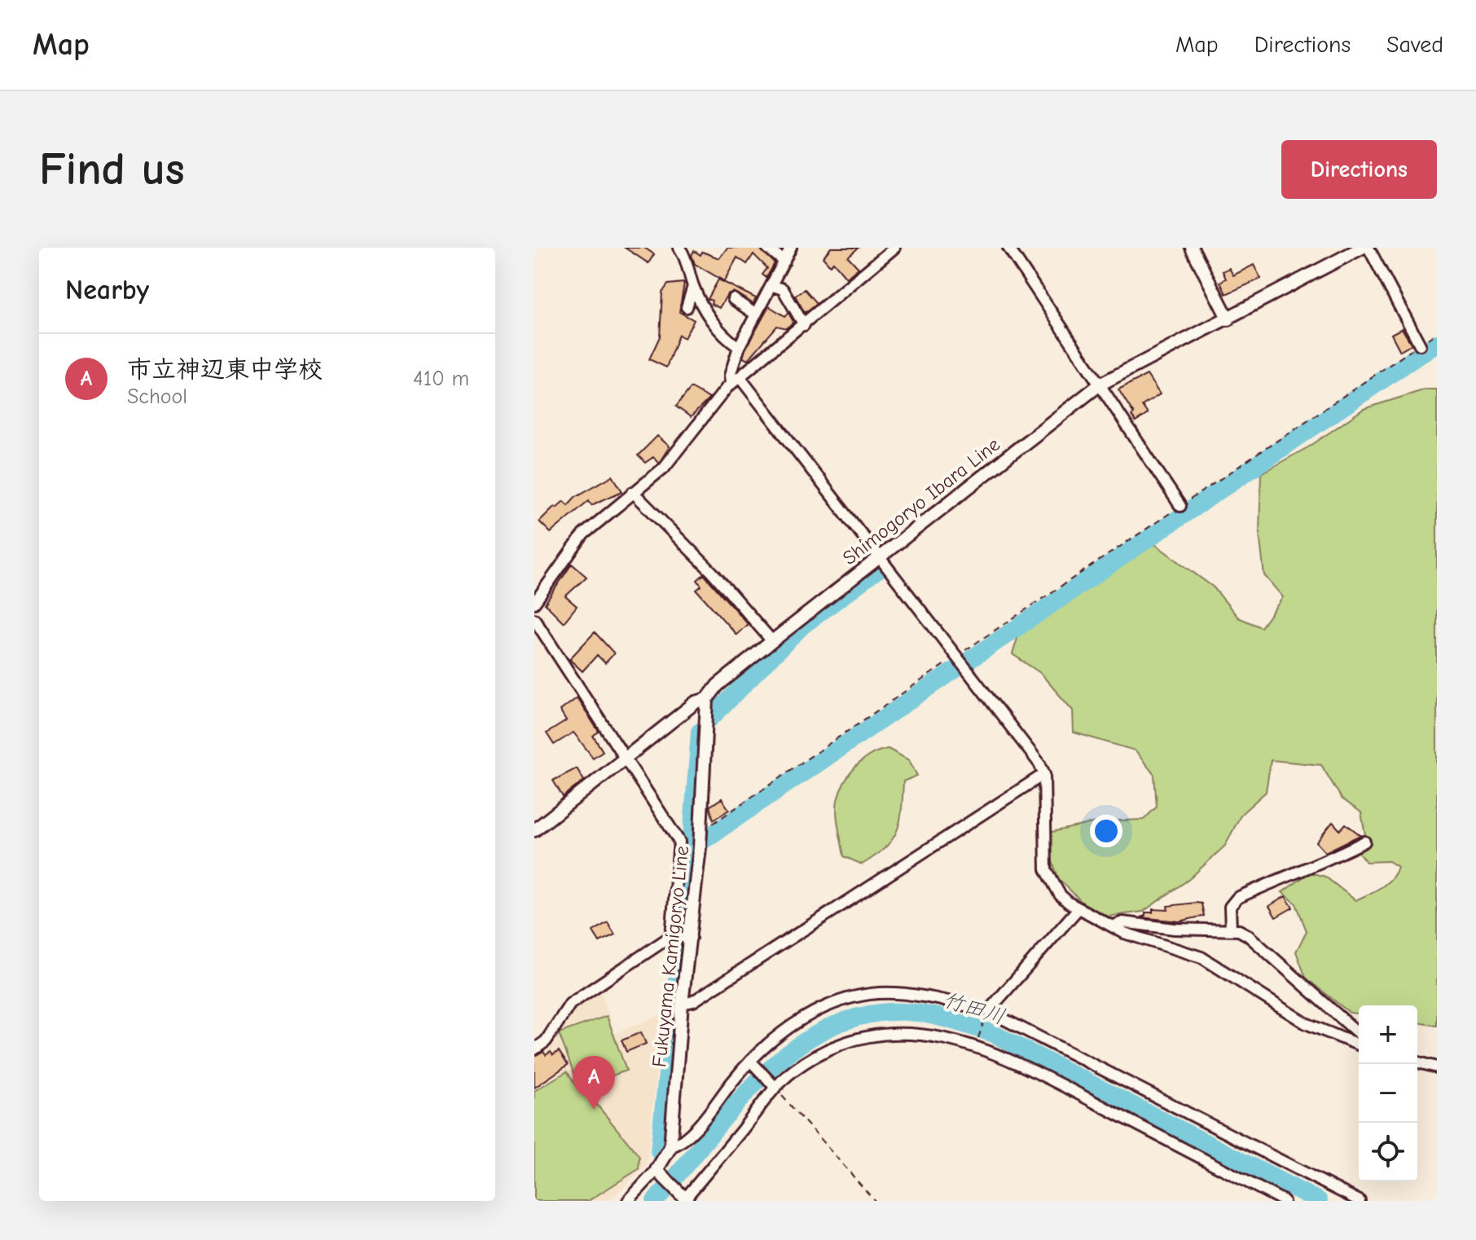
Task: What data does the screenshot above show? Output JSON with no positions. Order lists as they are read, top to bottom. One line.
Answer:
{"streets":{"main road":["Shimogoryo Ibara Line","Fukuyama Kamigoryo Line"]},"crossings":[["Shimogoryo Ibara Line","Fukuyama Kamigoryo Line"]],"water":["竹田川"],"page":{"header":"Map","nav":["Map","Directions","Saved"],"buttons":"Directions","title":"Find us","heading":"Nearby","list":[{"mark":"A","name":"市立神辺東中学校","note":"School","value":"410 m"}],"map_buttons":["+","−"],"pins":"A"}}
